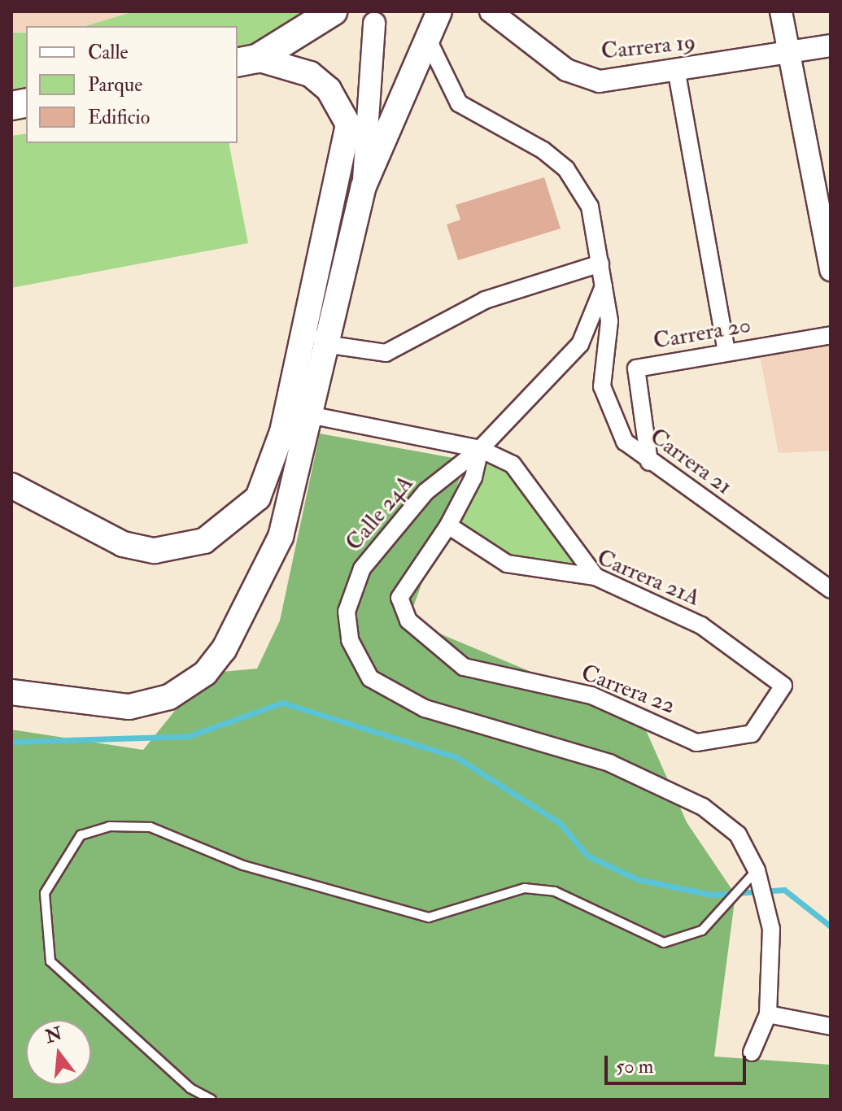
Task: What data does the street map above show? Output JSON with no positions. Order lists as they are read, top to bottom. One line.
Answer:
{"streets":{"street":["Carrera 19","Carrera 20","Carrera 21","Calle 24A","Carrera 21A","Carrera 22"]},"crossings":[["Carrera 20","Carrera 21"],["Carrera 21","Calle 24A"],["Carrera 21A","Carrera 22"]],"legend":["Calle","Parque","Edificio"],"scale_bar":"50 m","north":"top"}
